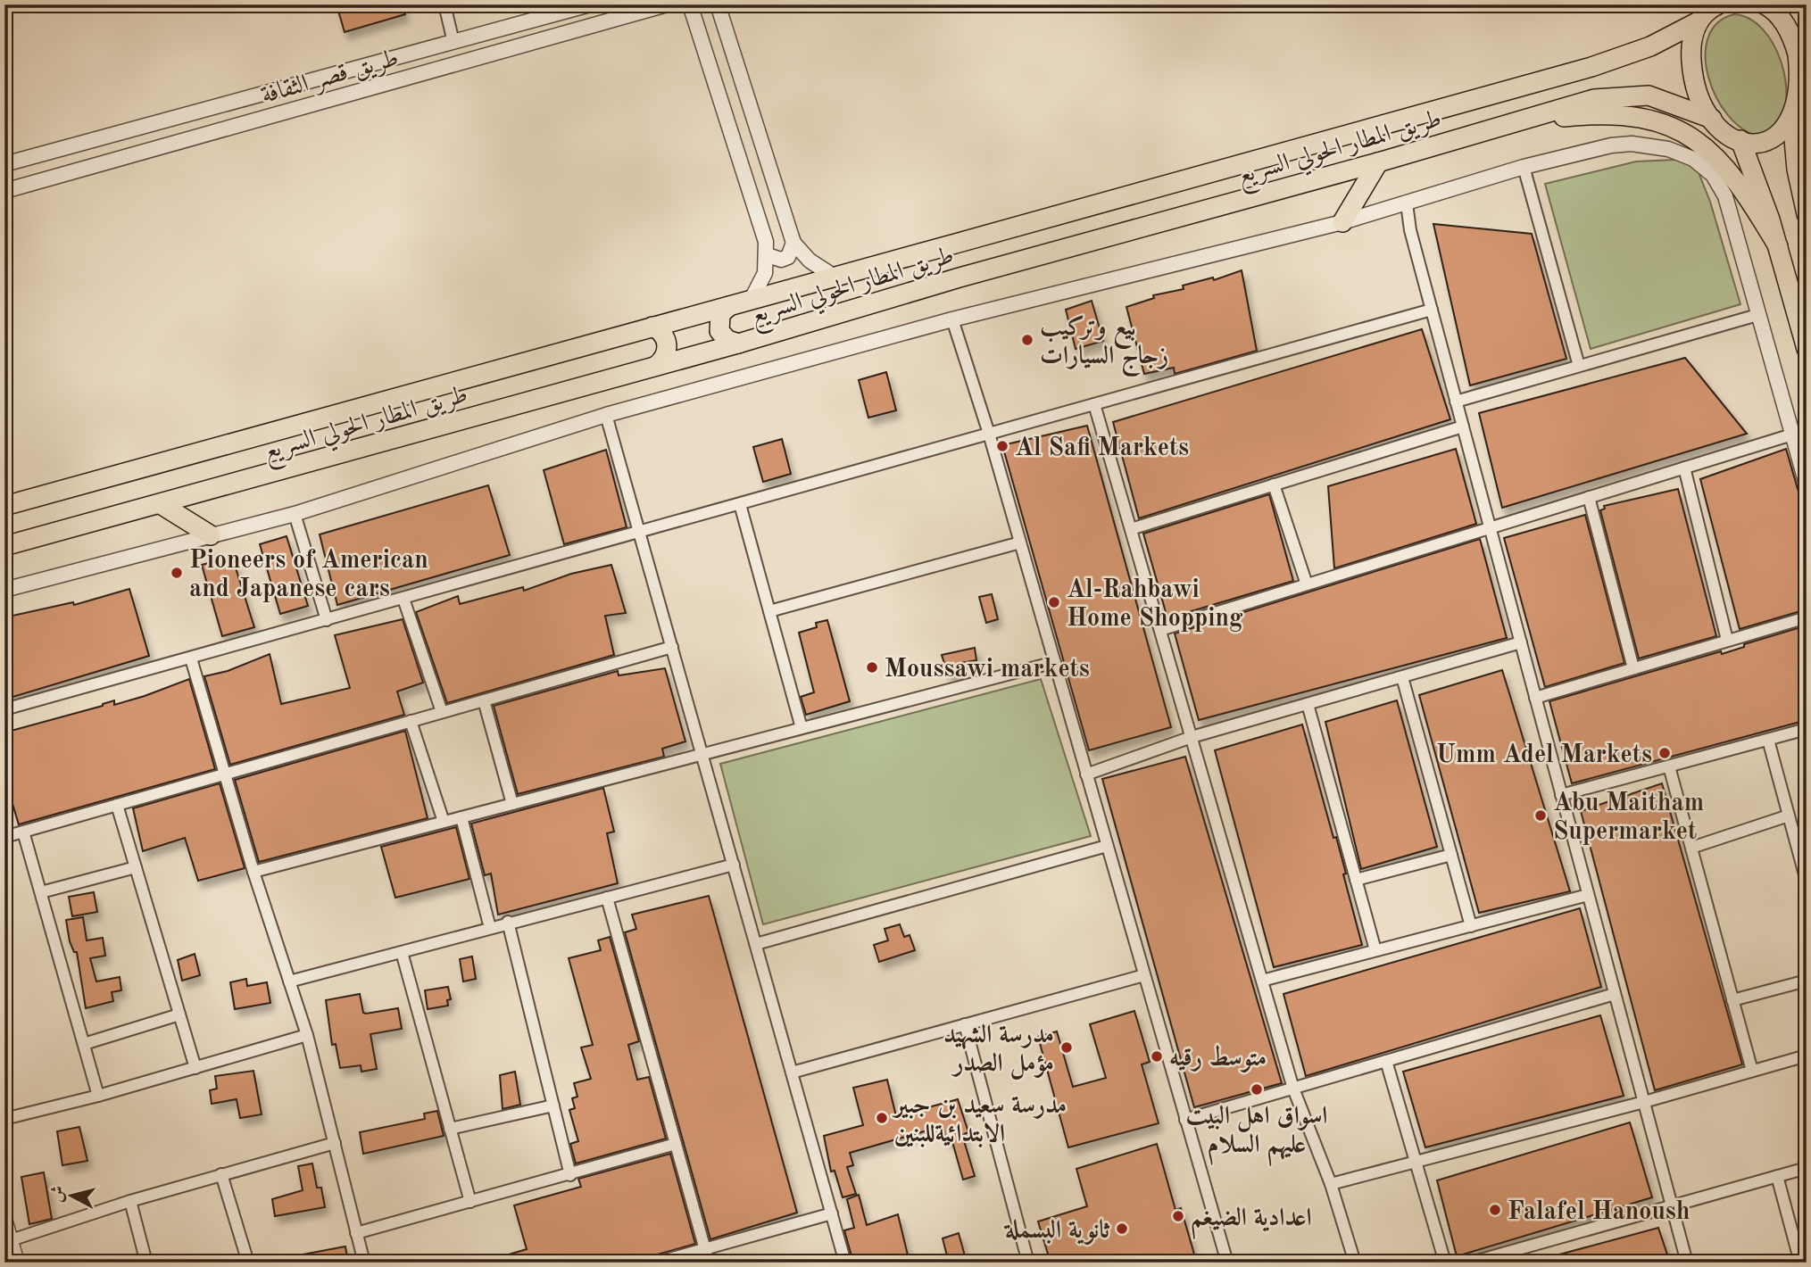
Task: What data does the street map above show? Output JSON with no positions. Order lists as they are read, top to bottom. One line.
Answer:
{"streets":{"main road":["طريق المطار الحولي السريع"],"street":["طريق قصر الثقافة"]},"places":["بيع وتركيب زجاج السيارات","Al Safi Markets","Pioneers of American and Japanese cars","Al-Rahbawi Home Shopping","Moussawi markets","Umm Adel Markets","Abu Maitham Supermarket","مدرسة الشهيد مؤمل الصدر","متوسط رقيه","اسواق اهل البيت عليهم السلام","مدرسة سعيد بن جبير الابتدائيةللبنين","Falafel Hanoush","اعدادية الضيغم","ثانوية البسملة"],"north":"left"}
